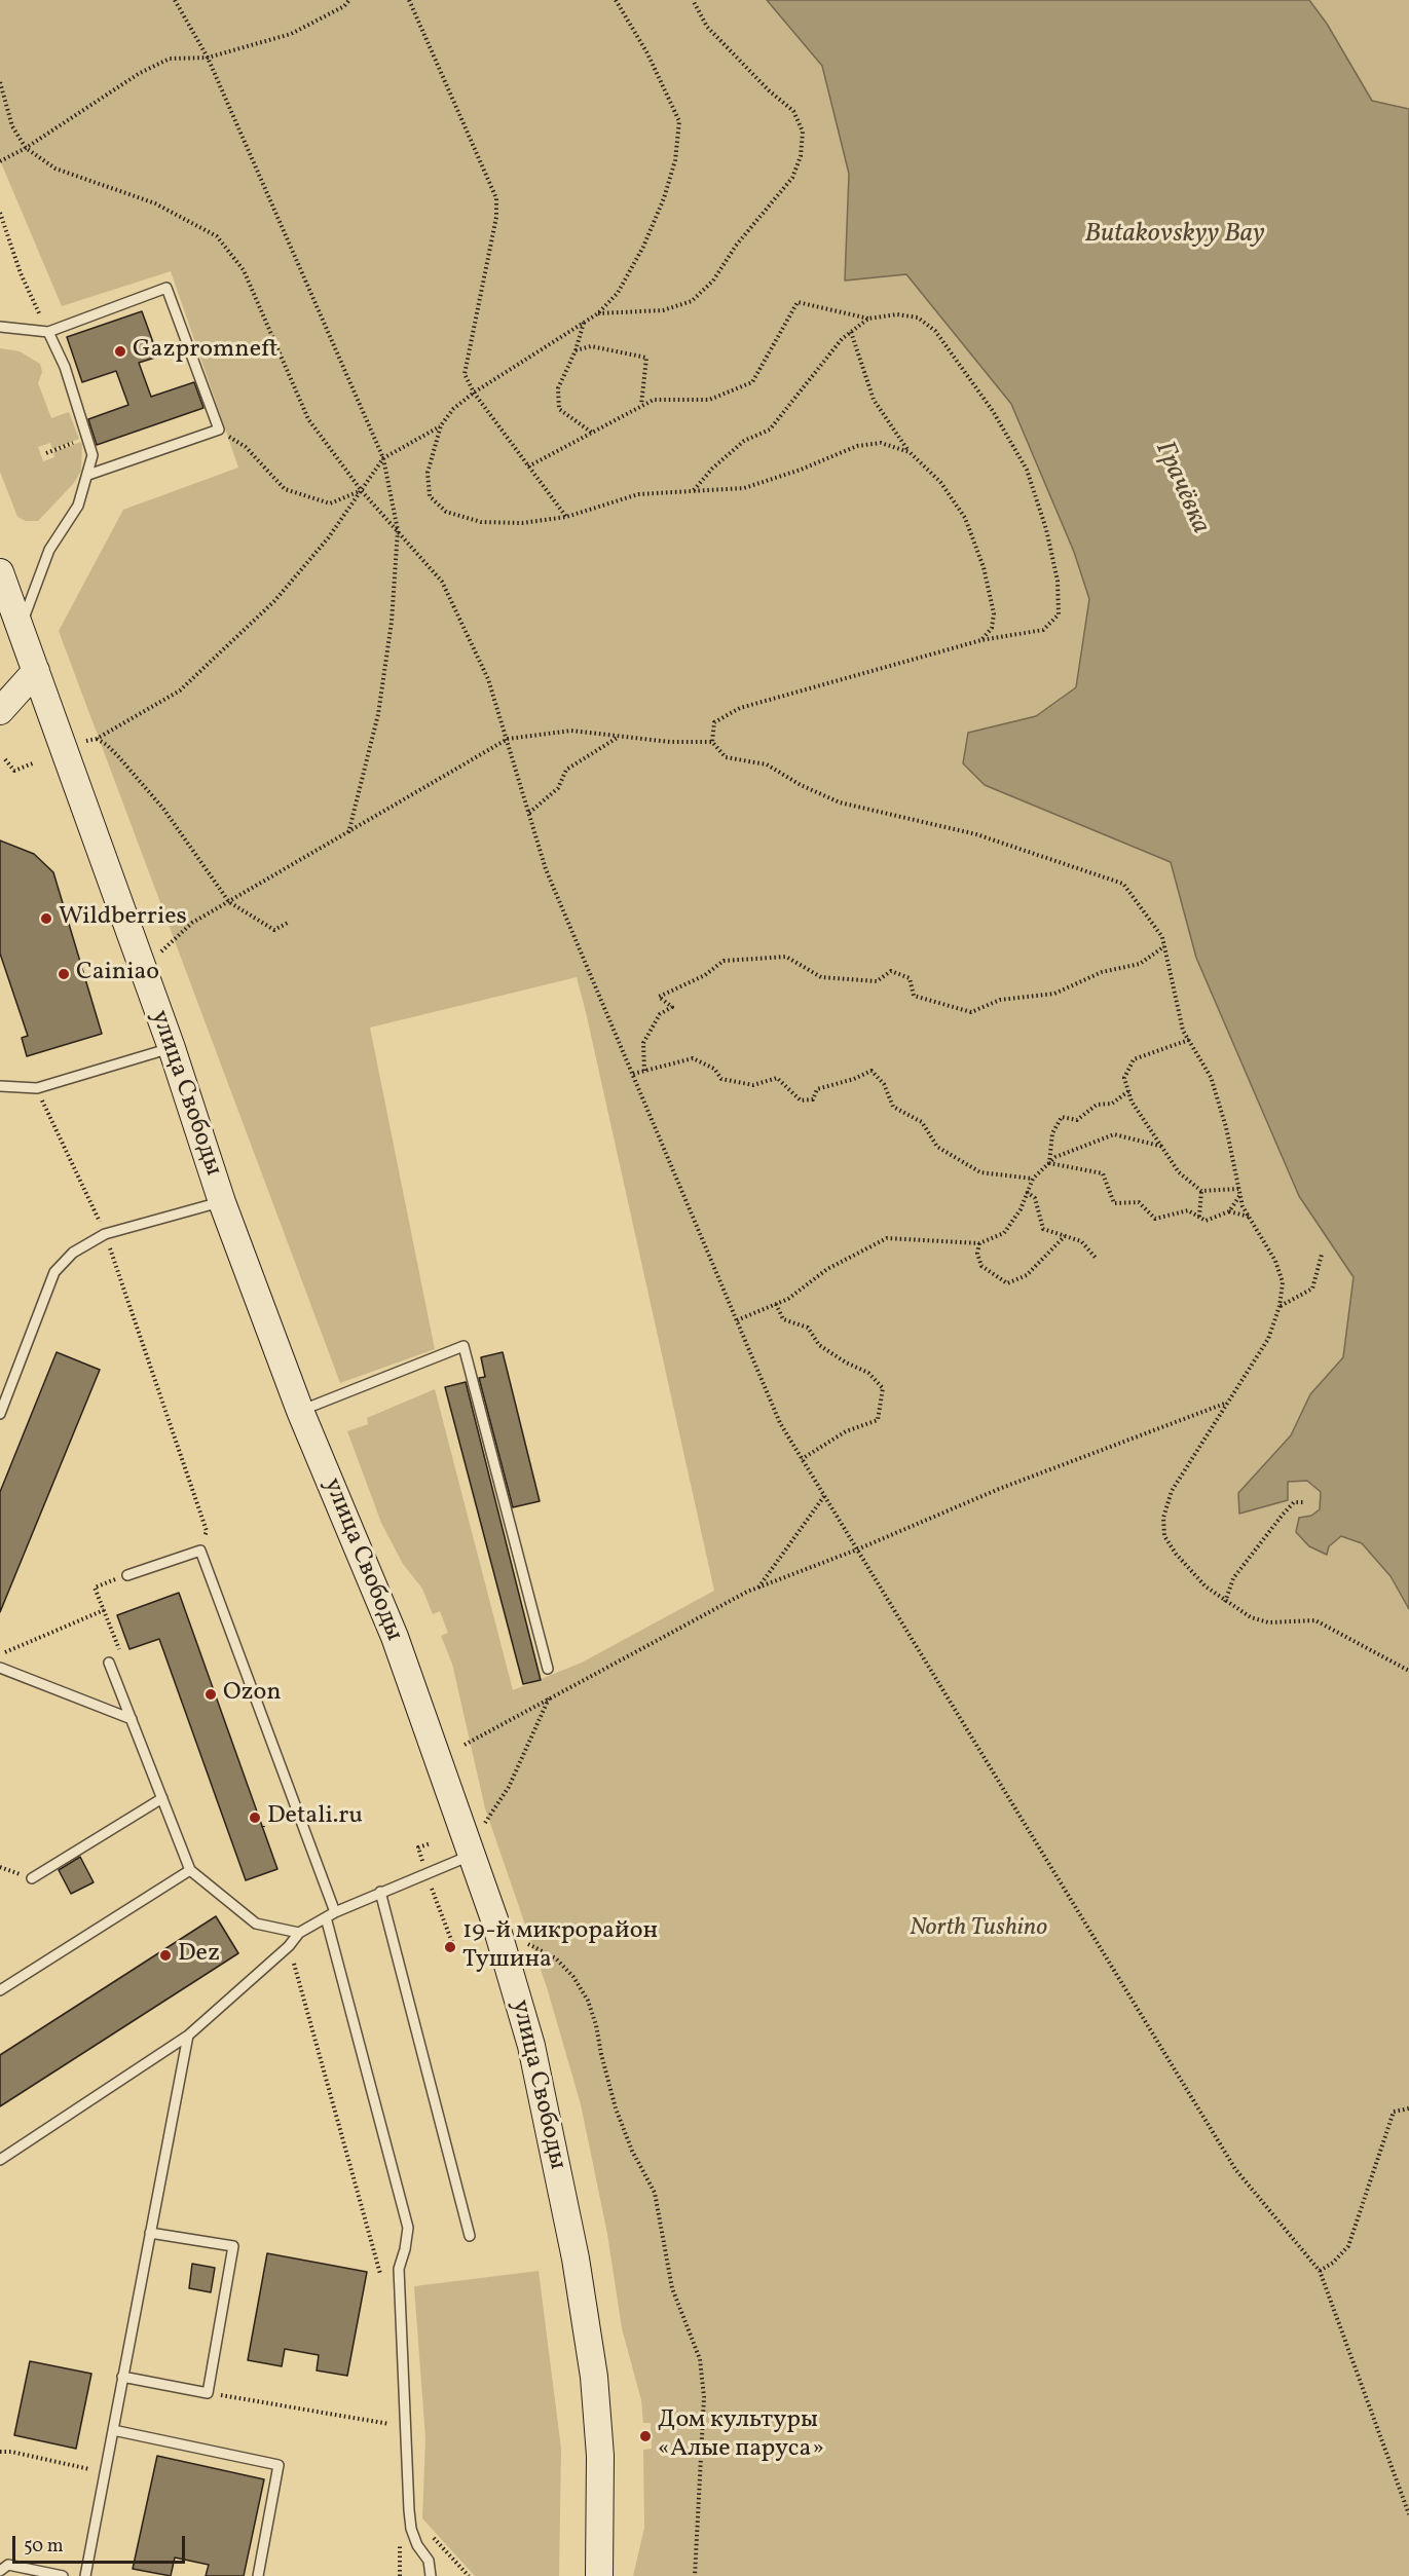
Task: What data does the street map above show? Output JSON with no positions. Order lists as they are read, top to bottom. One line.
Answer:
{"streets":{"main road":["улица Свободы"]},"water":["Butakovskyy Bay","Грачёвка"],"parks":["North Tushino"],"places":["Gazpromneft","Wildberries","Cainiao","Ozon","Detali.ru","19-й микрорайон Тушина","Dez","Дом культуры «Алые паруса»"],"scale_bar":"50 m"}
